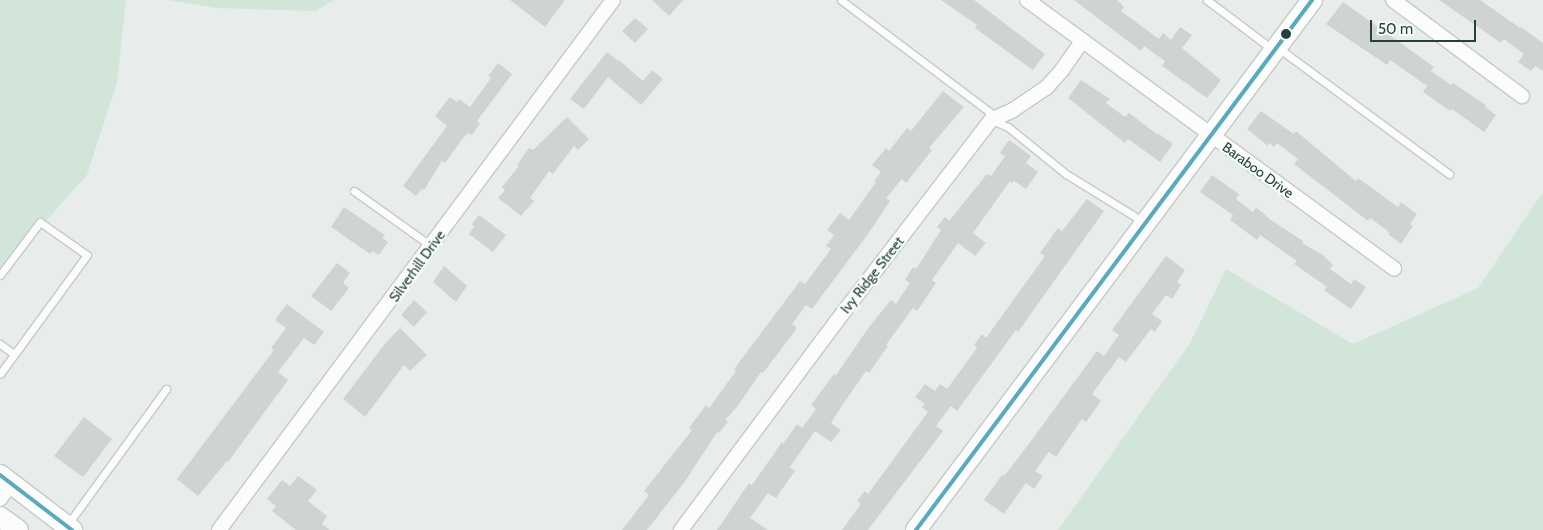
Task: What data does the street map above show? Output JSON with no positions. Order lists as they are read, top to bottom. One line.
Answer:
{"streets":{"street":["Baraboo Drive","Silverhill Drive","Ivy Ridge Street"]},"crossings":[["Baraboo Drive","Ivy Ridge Street"]],"scale_bar":"50 m"}
